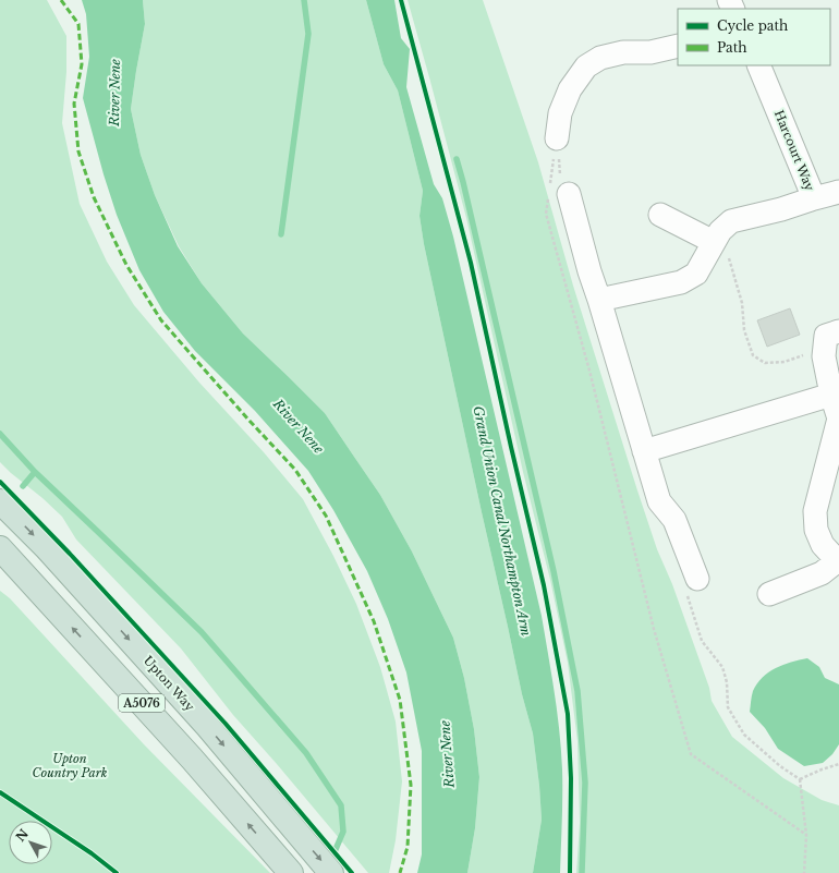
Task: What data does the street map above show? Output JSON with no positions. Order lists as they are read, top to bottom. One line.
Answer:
{"streets":{"highway":["Upton Way","A5076"],"street":["Harcourt Way"]},"water":["River Nene","Grand Union Canal Northampton Arm"],"parks":["Upton Country Park"],"legend":["Cycle path","Path"],"north":"top left"}
